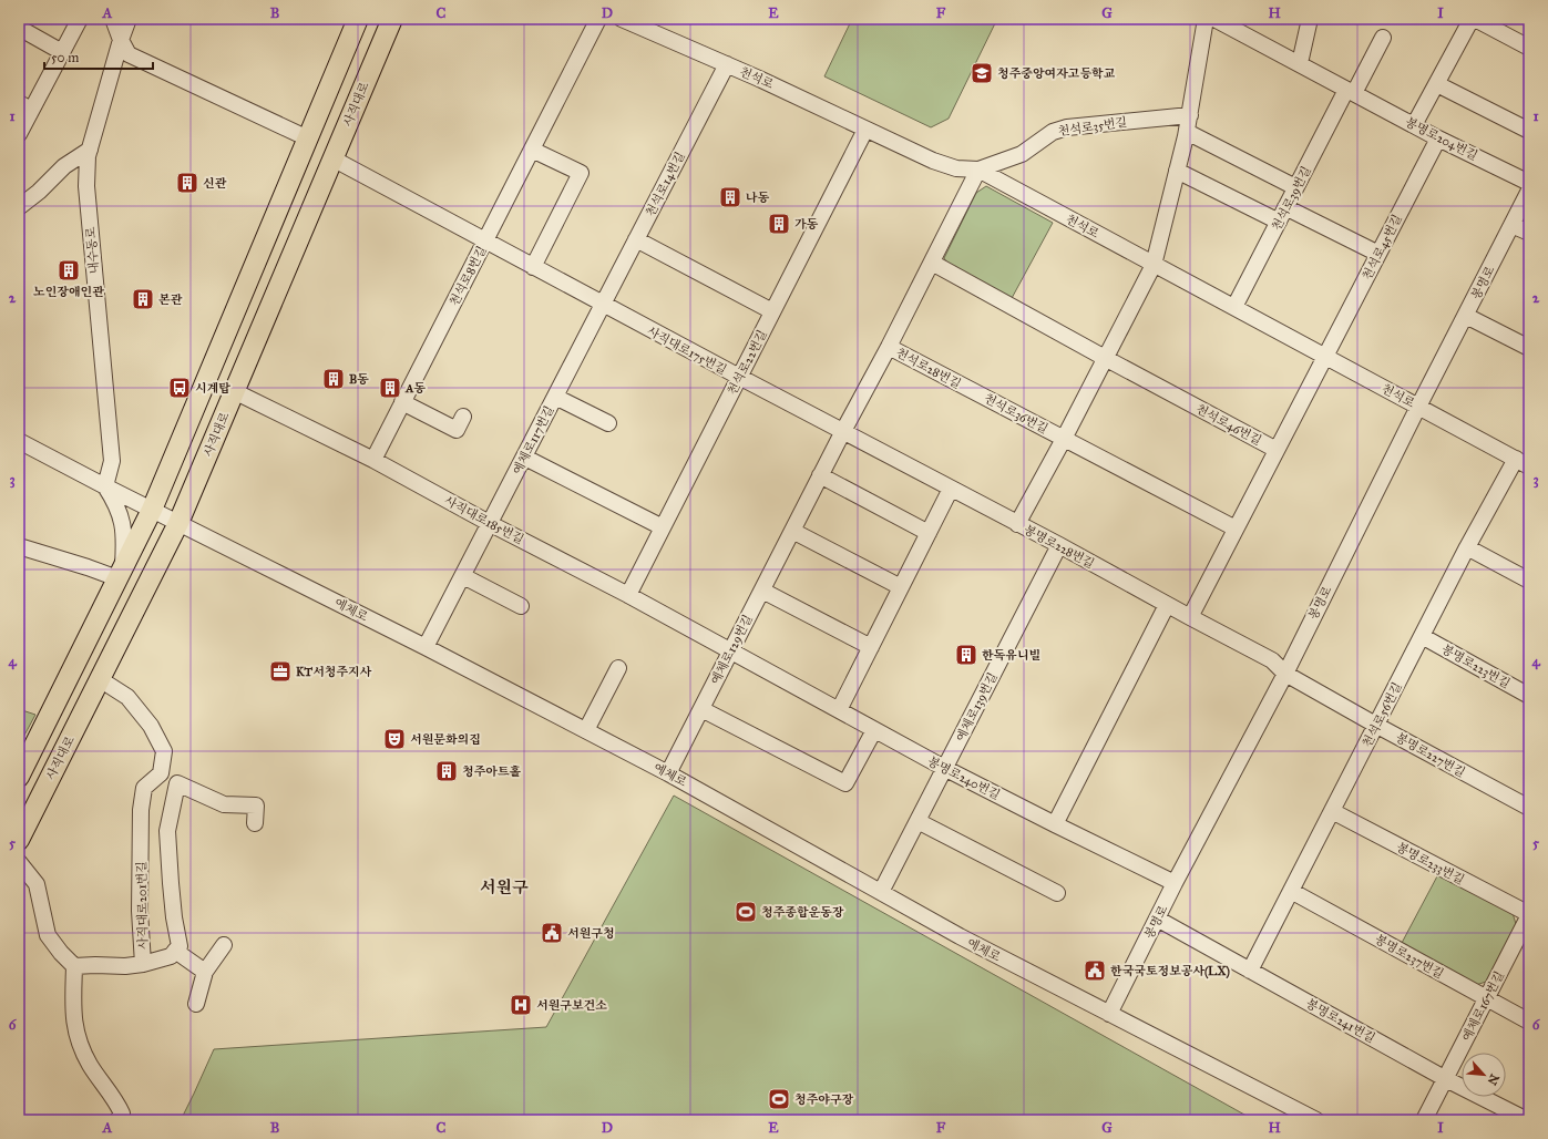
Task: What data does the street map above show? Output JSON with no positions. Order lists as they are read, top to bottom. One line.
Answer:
{"streets":{"main road":["사직대로"],"street":["천석로","천석로35번길","봉명로204번길","천석로14번길","천석로39번길","천석로45번길","내수동로","천석로8번길","봉명로","사직대로175번길","천석로22번길","천석로28번길","천석로36번길","천석로46번길","예체로117번길","사직대로185번길","봉명로228번길","예체로","예체로129번길","봉명로223번길","예체로139번길","천석로56번길","봉명로227번길","봉명로240번길","봉명로233번길","사직대로201번길","봉명로237번길","예체로167번길","봉명로241번길"]},"crossings":[["천석로","천석로35번길"],["천석로","천석로14번길"],["천석로","천석로39번길"],["천석로","천석로45번길"],["천석로","봉명로"],["천석로","천석로22번길"],["천석로","천석로46번길"],["천석로","예체로129번길"],["천석로","천석로56번길"],["사직대로","사직대로175번길"],["사직대로","사직대로185번길"],["사직대로","예체로"],["천석로35번길","예체로129번길"],["봉명로204번길","천석로39번길"],["봉명로204번길","천석로45번길"],["천석로14번길","사직대로175번길"],["천석로14번길","예체로117번길"],["천석로45번길","천석로46번길"],["내수동로","예체로"],["천석로8번길","사직대로175번길"],["천석로8번길","사직대로185번길"],["봉명로","봉명로228번길"],["봉명로","예체로"],["봉명로","봉명로227번길"],["봉명로","봉명로240번길"],["봉명로","봉명로241번길"],["사직대로175번길","천석로22번길"],["사직대로175번길","예체로117번길"],["사직대로175번길","봉명로228번길"],["사직대로175번길","예체로129번길"],["천석로22번길","사직대로185번길"],["천석로28번길","천석로36번길"],["천석로28번길","예체로129번길"],["천석로36번길","천석로46번길"],["천석로46번길","봉명로228번길"],["예체로117번길","사직대로185번길"],["예체로117번길","예체로"],["사직대로185번길","예체로129번길"],["사직대로185번길","봉명로240번길"],["봉명로228번길","예체로129번길"],["봉명로228번길","예체로139번길"],["봉명로228번길","봉명로227번길"],["예체로","예체로129번길"],["예체로","예체로139번길"],["예체로129번길","봉명로240번길"],["봉명로223번길","천석로56번길"],["예체로139번길","봉명로240번길"],["천석로56번길","봉명로227번길"],["천석로56번길","봉명로233번길"],["천석로56번길","봉명로237번길"],["천석로56번길","봉명로241번길"],["봉명로233번길","예체로167번길"],["봉명로237번길","예체로167번길"],["예체로167번길","봉명로241번길"]],"districts":["서원구"],"places":{"school or university":["청주중앙여자고등학교"],"building":["신관","나동","가동","노인장애인관","본관","B동","A동","한독유니빌","청주아트홀"],"bus stop":["시계탑"],"office":["KT서청주지사"],"theatre":["서원문화의집"],"sports":["청주종합운동장","청주야구장"],"public building":["서원구청","한국국토정보공사(LX)"],"hospital":["서원구보건소"]},"scale_bar":"50 m","north":"bottom right","grid":{"columns":["A","B","C","D","E","F","G","H","I"],"rows":["1","2","3","4","5","6"]}}
